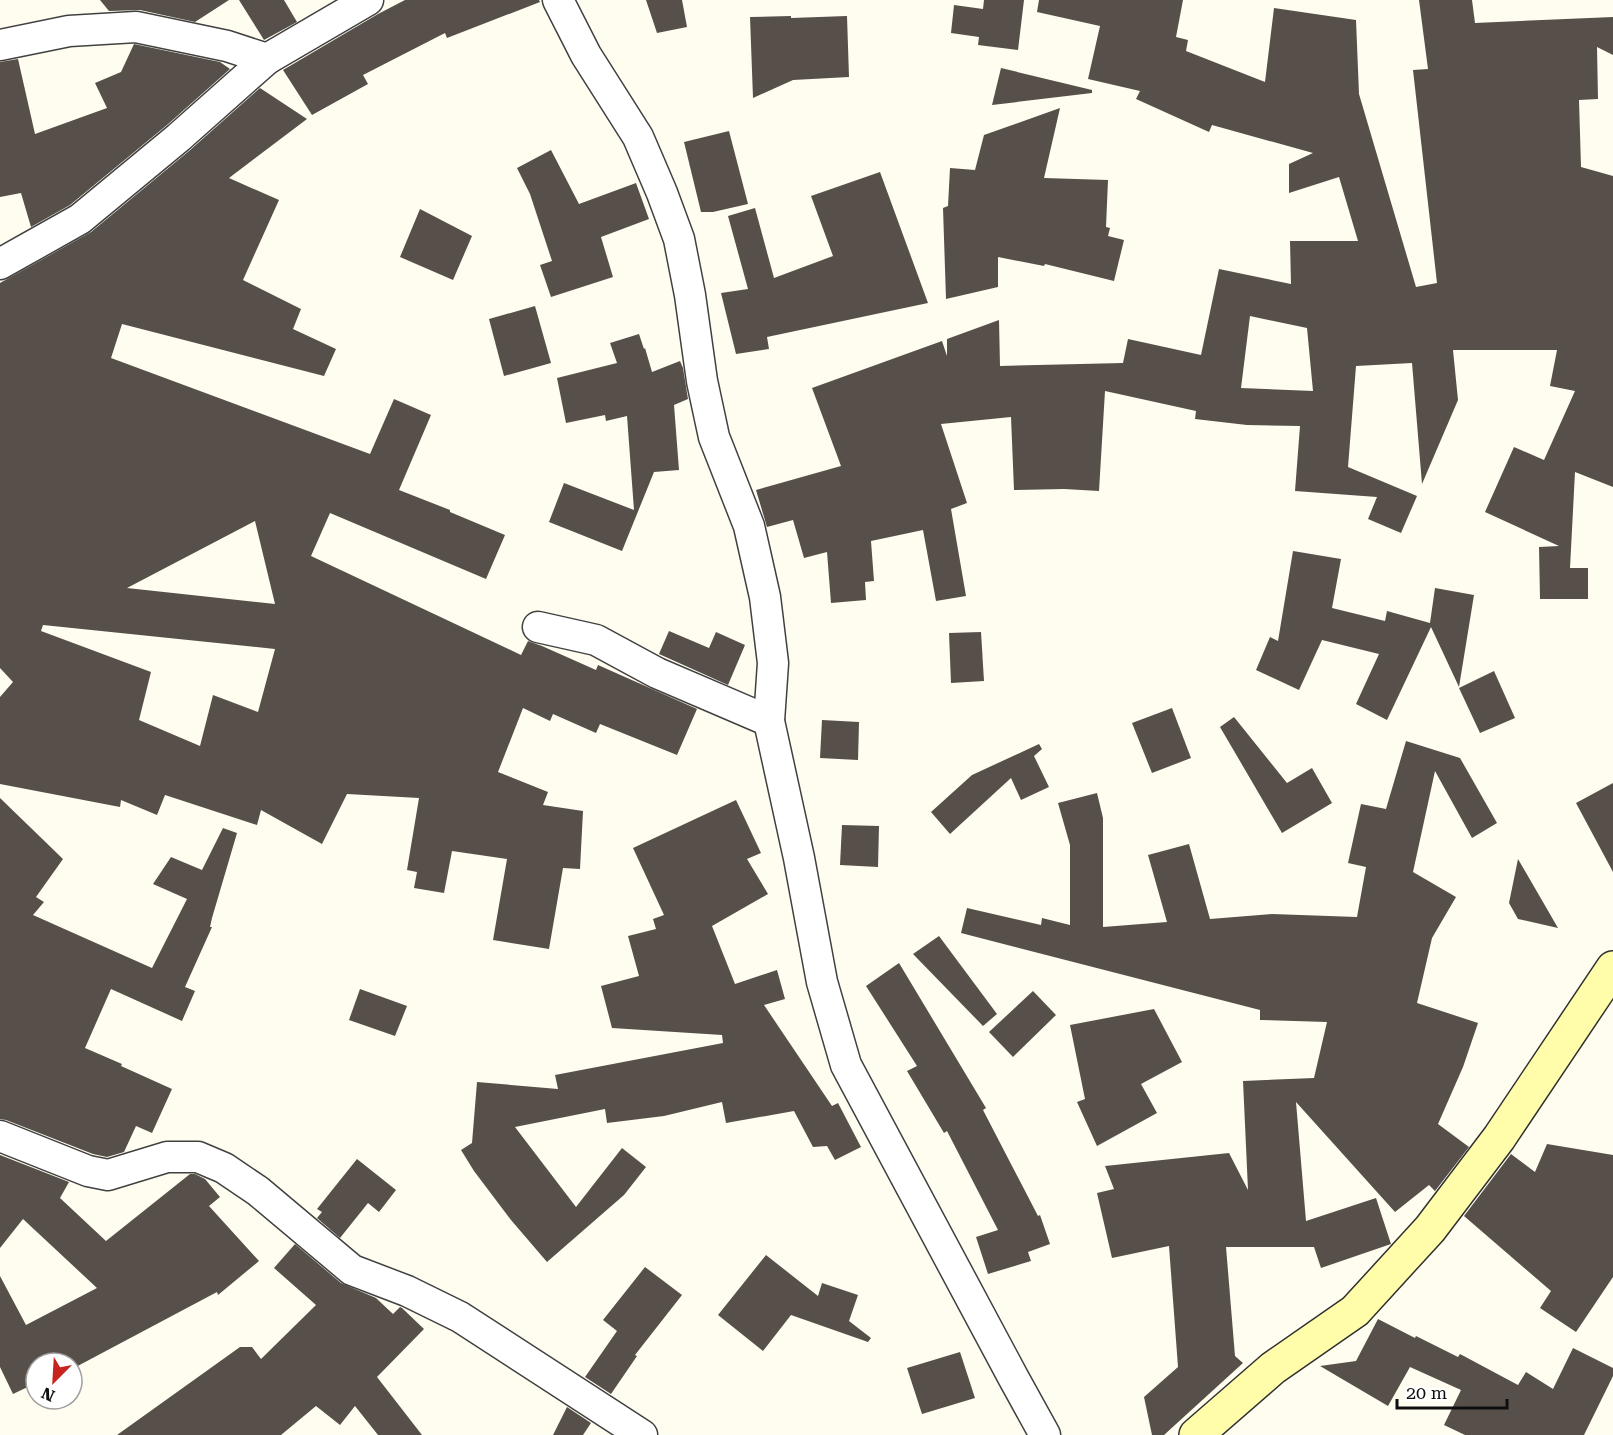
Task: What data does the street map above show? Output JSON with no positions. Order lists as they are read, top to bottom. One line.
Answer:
{"scale_bar":"20 m","north":"bottom left"}
